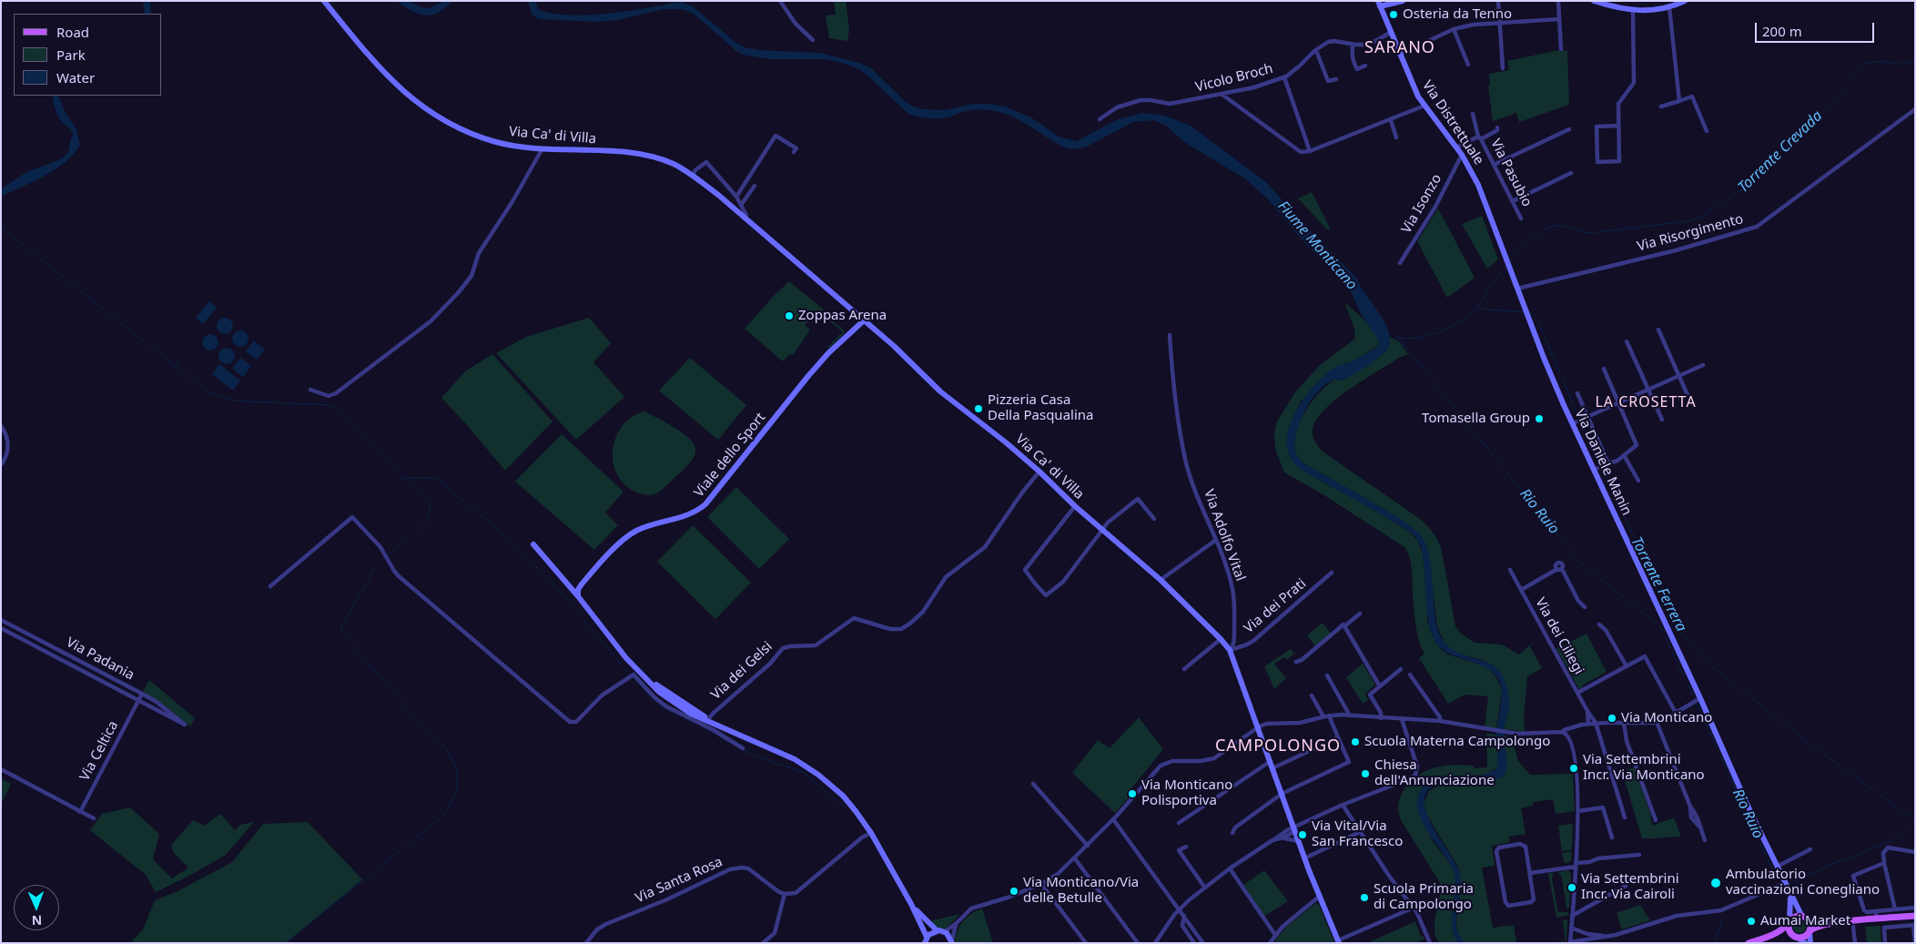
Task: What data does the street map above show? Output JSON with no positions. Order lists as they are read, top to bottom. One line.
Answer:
{"streets":{"street":["Vicolo Broch","Via Distrettuale","Via Ca' di Villa","Via Pasubio","Via Isonzo","Via Risorgimento","Viale dello Sport","Via Daniele Manin","Via Adolfo Vital","Via dei Prati","Via dei Ciliegi","Via Padania","Via dei Gelsi","Via Celtica","Via Santa Rosa"]},"crossings":[["Vicolo Broch","Via Distrettuale"],["Via Distrettuale","Via Pasubio"],["Via Distrettuale","Via Isonzo"],["Via Distrettuale","Via Daniele Manin"],["Via Ca' di Villa","Viale dello Sport"],["Via Ca' di Villa","Via Adolfo Vital"],["Via Ca' di Villa","Via dei Prati"],["Via Ca' di Villa","Via dei Gelsi"],["Via Risorgimento","Via Daniele Manin"],["Via Adolfo Vital","Via dei Prati"],["Via Padania","Via Celtica"]],"districts":["SARANO","LA CROSETTA","CAMPOLONGO"],"water":["Torrente Crevada","Fiume Monticano","Rio Ruio","Torrente Ferrera"],"places":["Osteria da Tenno","Zoppas Arena","Pizzeria Casa Della Pasqualina","Tomasella Group","Via Monticano","Scuola Materna Campolongo","Via Settembrini Incr. Via Monticano","Chiesa dell'Annunciazione","Via Monticano Polisportiva","Via Vital/Via San Francesco","Ambulatorio vaccinazioni Conegliano","Via Settembrini Incr. Via Cairoli","Via Monticano/Via delle Betulle","Scuola Primaria di Campolongo","Aumai Market"],"legend":["Road","Park","Water"],"scale_bar":"200 m","north":"bottom"}
